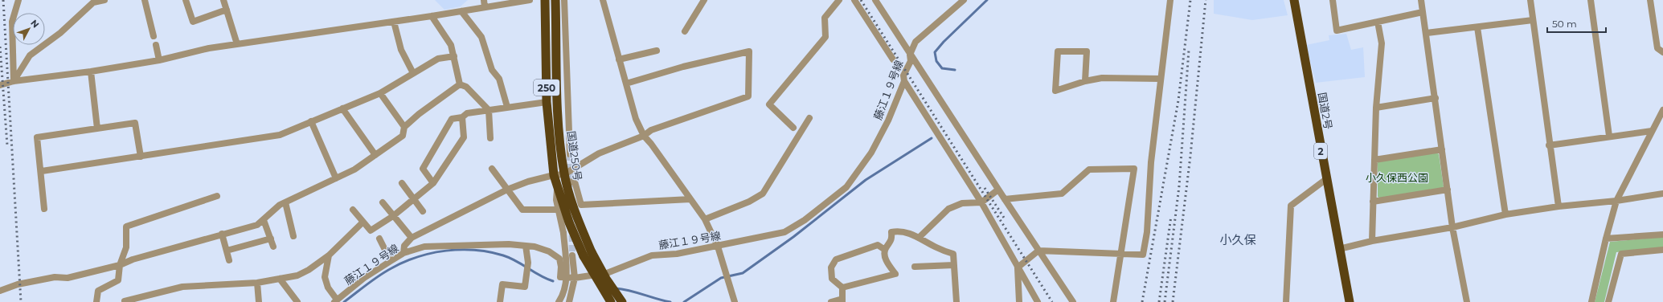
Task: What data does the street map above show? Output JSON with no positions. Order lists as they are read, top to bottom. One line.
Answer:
{"streets":{"highway":["250","国道2号","2","国道250号"],"street":["藤江１９号線"]},"districts":["小久保"],"parks":["小久保西公園"],"scale_bar":"50 m","north":"top right"}
